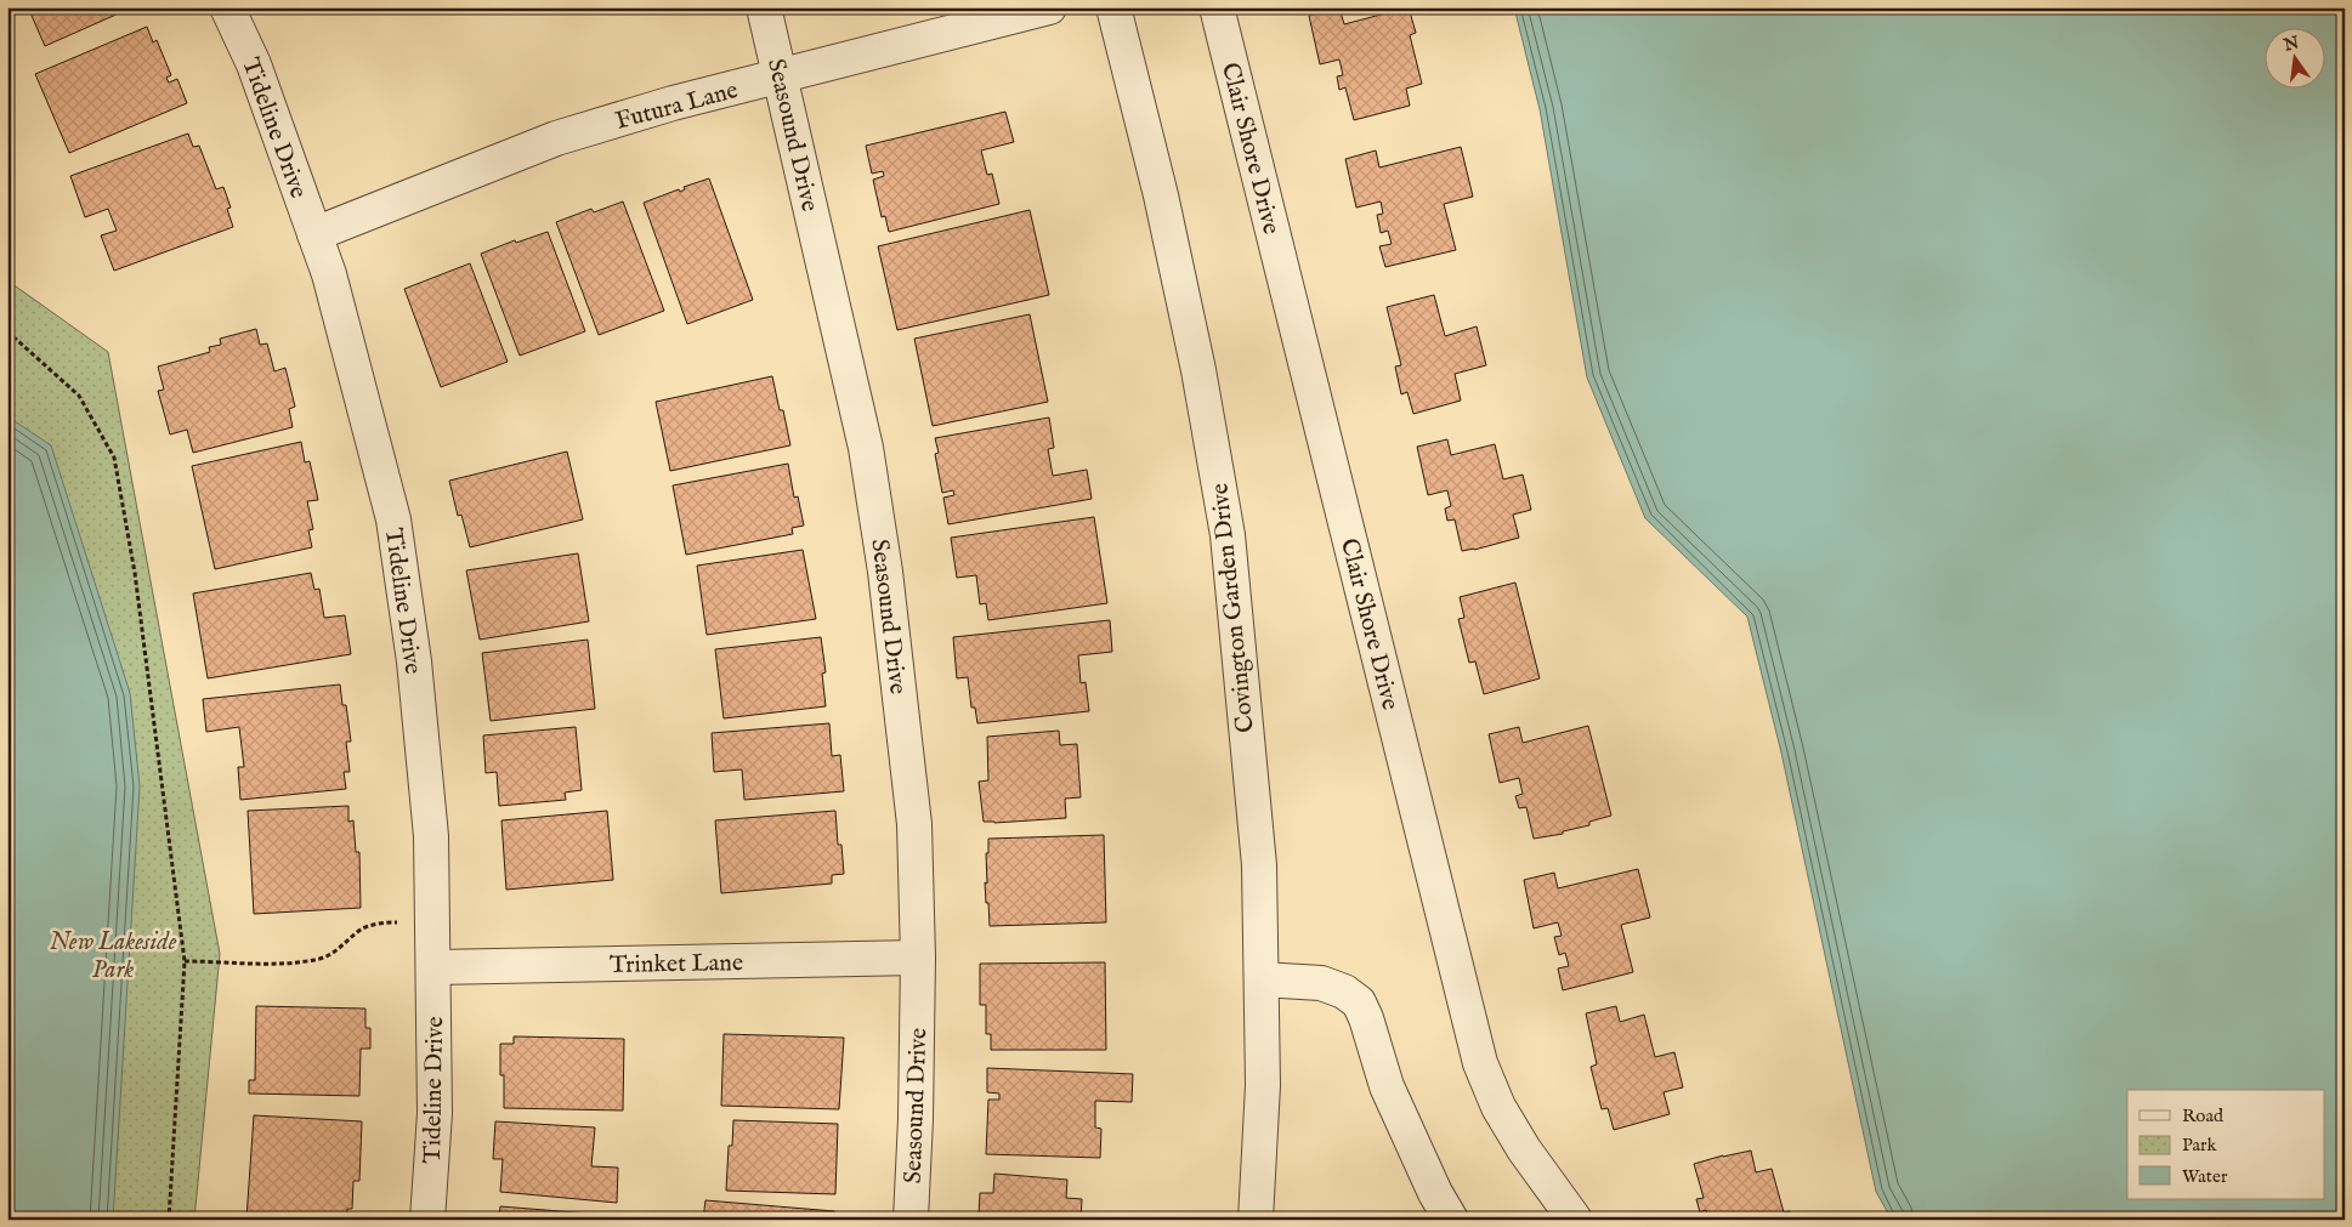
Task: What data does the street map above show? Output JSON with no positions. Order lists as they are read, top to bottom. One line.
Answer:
{"streets":{"street":["Futura Lane","Tideline Drive","Seasound Drive","Clair Shore Drive","Covington Garden Drive","Trinket Lane"]},"crossings":[["Futura Lane","Tideline Drive"],["Futura Lane","Seasound Drive"],["Tideline Drive","Trinket Lane"],["Seasound Drive","Trinket Lane"]],"parks":["New Lakeside Park"],"legend":["Road","Park","Water"],"north":"top"}
